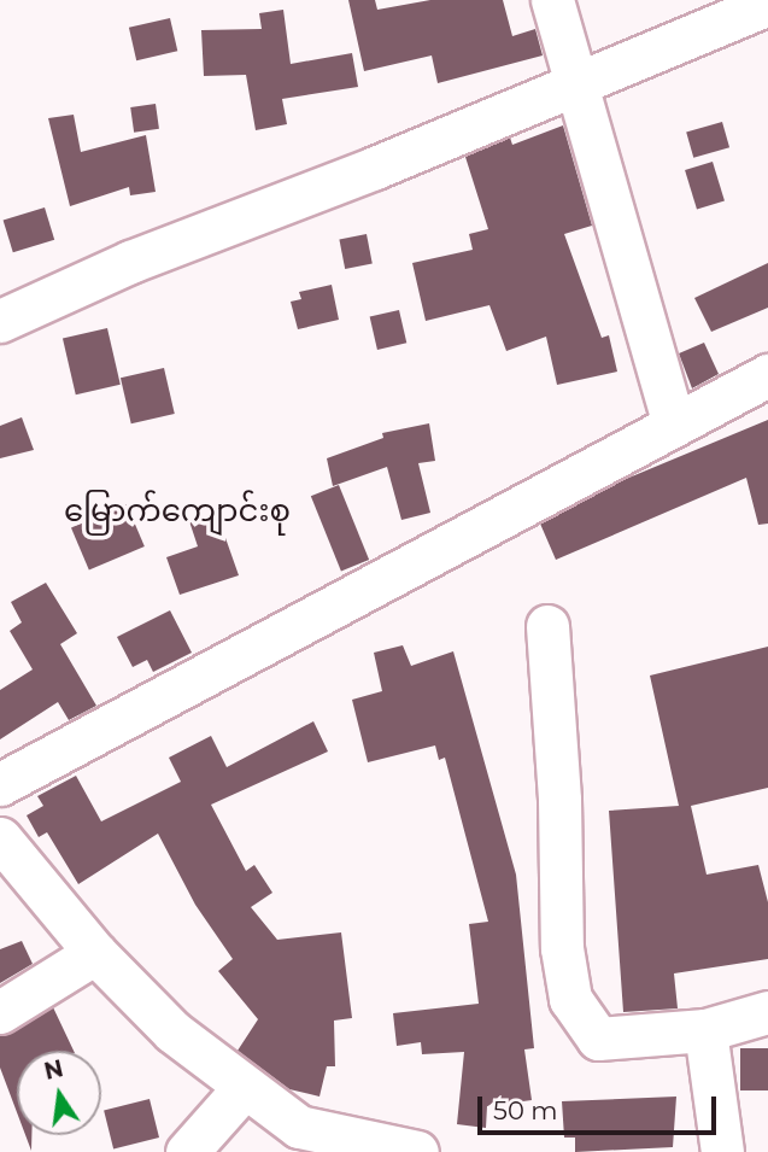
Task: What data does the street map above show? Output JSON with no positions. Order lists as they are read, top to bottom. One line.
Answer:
{"districts":["မြောက်ကျောင်းစု"],"scale_bar":"50 m","north":"top"}
